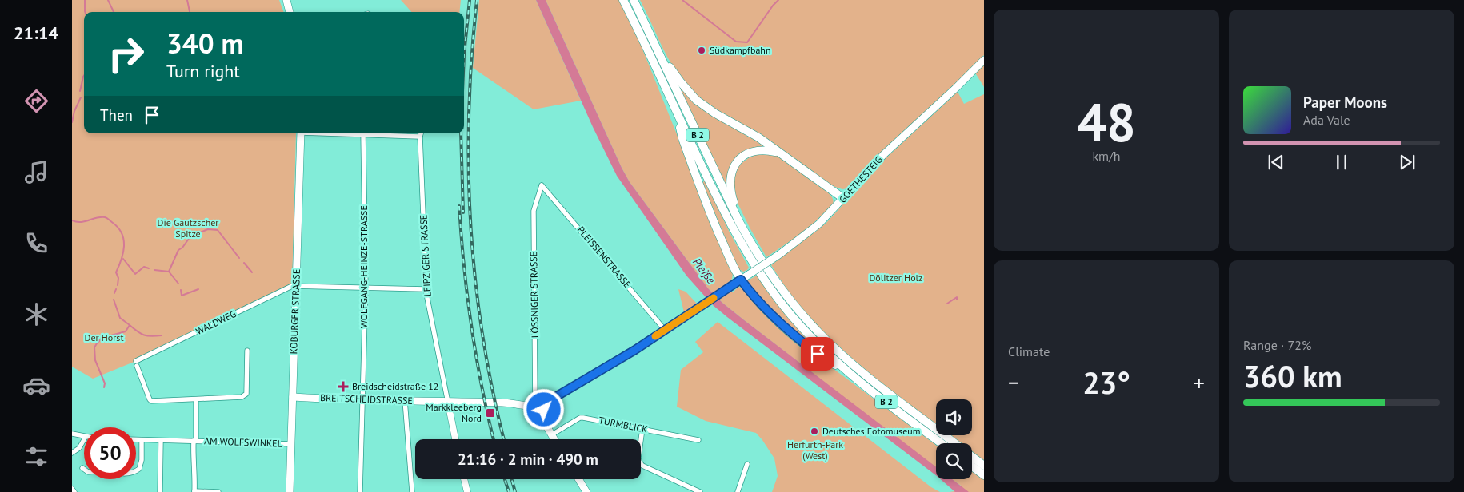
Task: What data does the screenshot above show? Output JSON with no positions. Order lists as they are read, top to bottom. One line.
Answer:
{"streets":{"highway":["B 2"],"main road":["GOETHESTEIG","KOBURGER STRASSE","BREITSCHEIDSTRASSE"],"street":["LEIPZIGER STRASSE","PLEISSENSTRASSE","WOLFGANG-HEINZE-STRASSE","LÖSSNIGER STRASSE","WALDWEG","TURMBLICK","AM WOLFSWINKEL"]},"crossings":[["GOETHESTEIG","PLEISSENSTRASSE"],["GOETHESTEIG","LÖSSNIGER STRASSE"],["GOETHESTEIG","BREITSCHEIDSTRASSE"],["LEIPZIGER STRASSE","BREITSCHEIDSTRASSE"],["PLEISSENSTRASSE","LÖSSNIGER STRASSE"],["WOLFGANG-HEINZE-STRASSE","BREITSCHEIDSTRASSE"],["LÖSSNIGER STRASSE","BREITSCHEIDSTRASSE"],["KOBURGER STRASSE","WALDWEG"],["KOBURGER STRASSE","BREITSCHEIDSTRASSE"],["KOBURGER STRASSE","AM WOLFSWINKEL"],["WALDWEG","AM WOLFSWINKEL"]],"water":["Pleiße"],"parks":["Die Gautzscher Spitze","Dölitzer Holz","Der Horst","Herfurth-Park (West)"],"places":{"other":["Südkampfbahn","Deutsches Fotomuseum"],"health":["Breidscheidstraße 12"],"transit":["Markkleeberg Nord"]},"page":{"tabs":"21:14","tile":[["48","km/h"],"Climate",["Range · 72%","360 km"]],"turn":["340 m","Turn right"],"song":["Paper Moons","Ada Vale"],"then":"Then","heat":["−","23°","+"],"limit":"50","trip":"21:16 · 2 min · 490 m"}}
